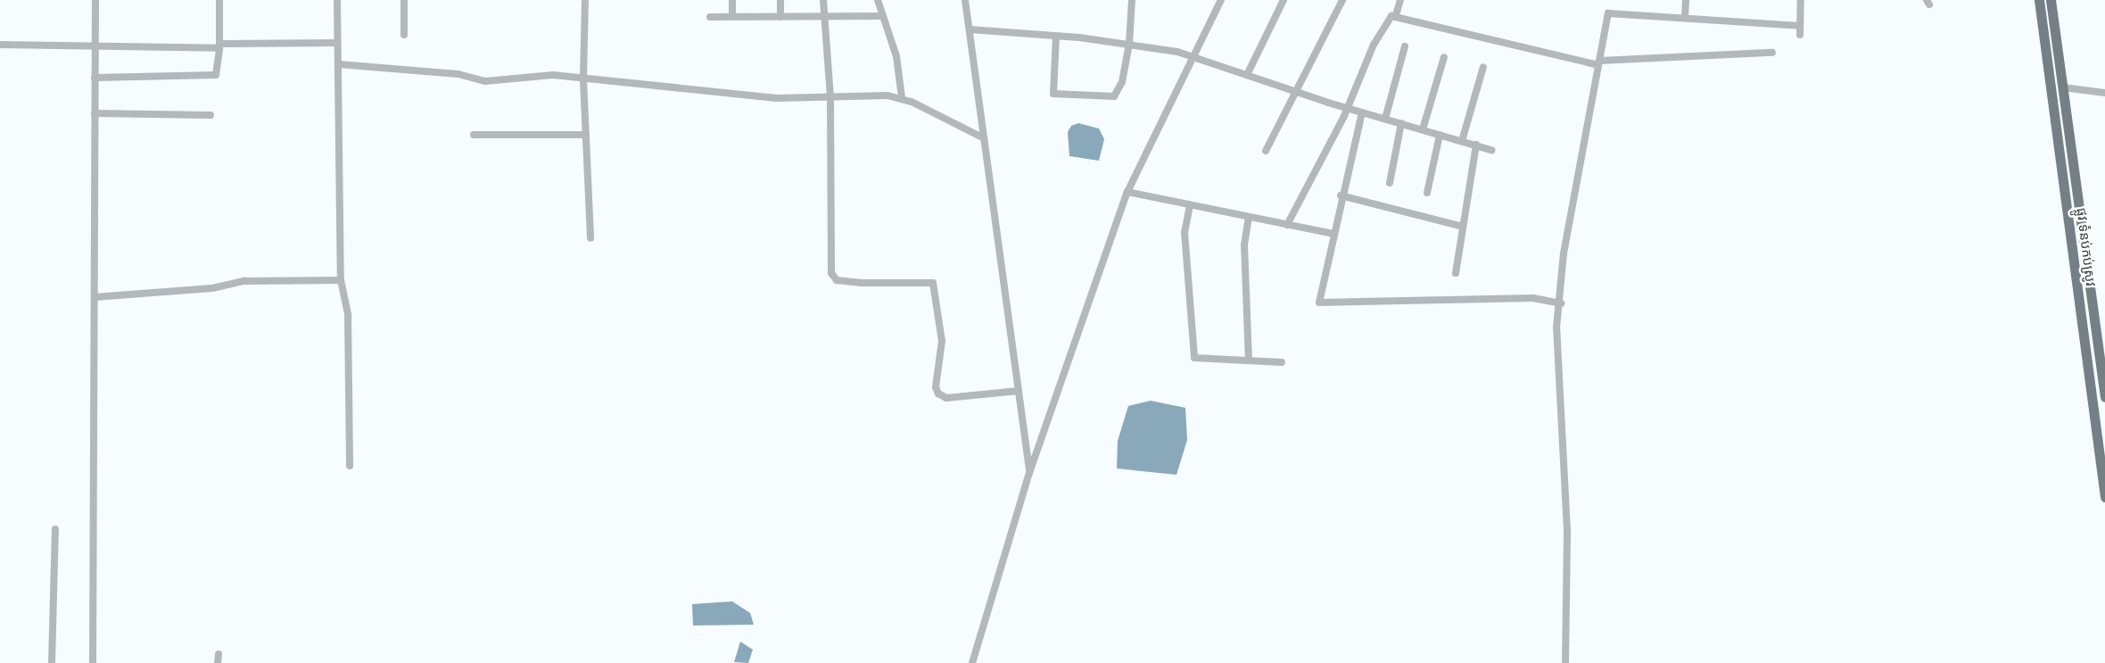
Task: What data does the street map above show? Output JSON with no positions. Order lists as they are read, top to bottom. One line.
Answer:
{"streets":{"main road":["ផ្លូវ ទំនប់កប់ស្រូវ"]}}
